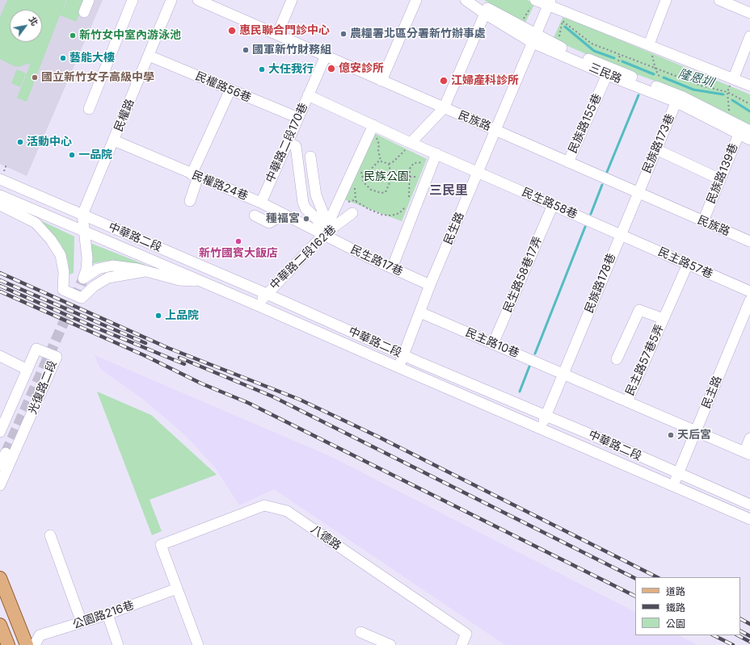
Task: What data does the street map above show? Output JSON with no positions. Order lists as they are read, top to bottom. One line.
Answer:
{"streets":{"street":["三民路","民權路56巷","民權路","民族路","民族路155巷","中華路二段170巷","民族路173巷","民族路139巷","民權路24巷","民生路58巷","民生路","中華路二段","中華路二段162巷","民生路17巷","民主路57巷","民生路58巷17弄","民族路178巷","民主路10巷","民主路57巷5弄","光復路二段","民主路","八德路","公園路216巷"]},"crossings":[["三民路","民族路155巷"],["三民路","民族路173巷"],["三民路","民族路139巷"],["三民路","民生路"],["民權路56巷","民權路"],["民權路56巷","中華路二段170巷"],["民權路","民權路24巷"],["民權路","中華路二段"],["民族路","民族路155巷"],["民族路","民族路173巷"],["民族路","民族路139巷"],["民族路","民生路"],["民族路","民族路178巷"],["中華路二段170巷","民權路24巷"],["中華路二段170巷","民生路58巷"],["民族路173巷","民族路178巷"],["民權路24巷","中華路二段162巷"],["民權路24巷","民生路17巷"],["民生路58巷","民生路"],["民生路58巷","民主路57巷"],["民生路58巷","民生路58巷17弄"],["民生路58巷","民族路178巷"],["民生路","中華路二段"],["民生路","民生路17巷"],["民生路","民主路10巷"],["中華路二段","中華路二段162巷"],["中華路二段","民族路178巷"],["中華路二段","民主路"],["中華路二段162巷","民生路17巷"],["民主路57巷","民族路178巷"],["民主路57巷","民主路57巷5弄"],["民生路58巷17弄","民主路10巷"],["民族路178巷","民主路10巷"],["八德路","公園路216巷"]],"districts":["三民里"],"water":["隆恩圳"],"parks":["民族公園"],"places":["惠民聯合門診中心","農糧署北區分署新竹辦事處","新竹女中室內游泳池","國軍新竹財務組","藝能大樓","億安診所","大任我行","國立新竹女子高級中學","江婦產科診所","活動中心","一品院","種福宮","新竹國賓大飯店","上品院","天后宮"],"legend":["道路","鐵路","公園"],"north":"top right"}
